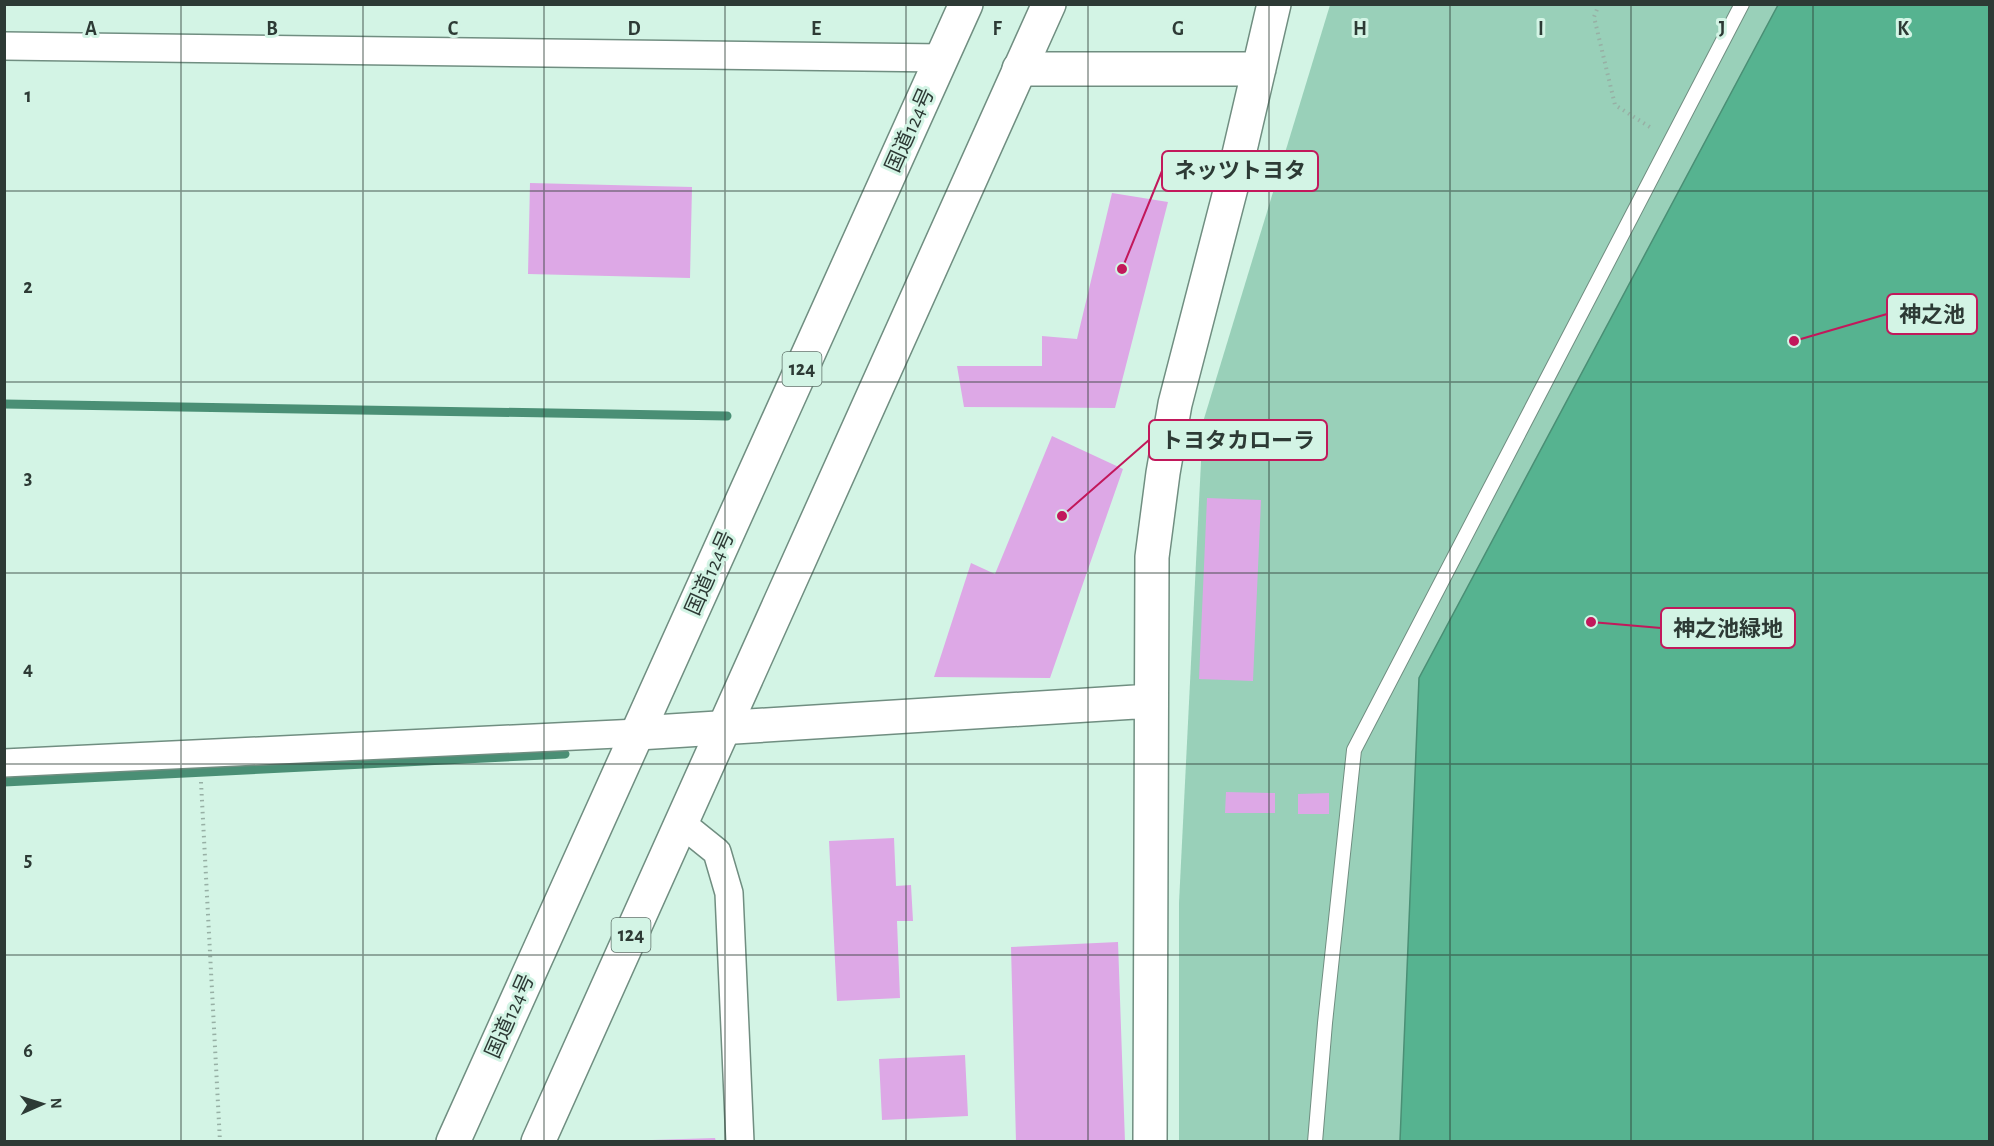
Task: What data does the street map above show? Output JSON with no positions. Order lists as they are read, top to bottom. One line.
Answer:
{"streets":{"main road":["国道124号","124"]},"places":["ネッツトヨタ","神之池","トヨタカローラ","神之池緑地"],"north":"right","grid":{"columns":["A","B","C","D","E","F","G","H","I","J","K"],"rows":["1","2","3","4","5","6"]}}
